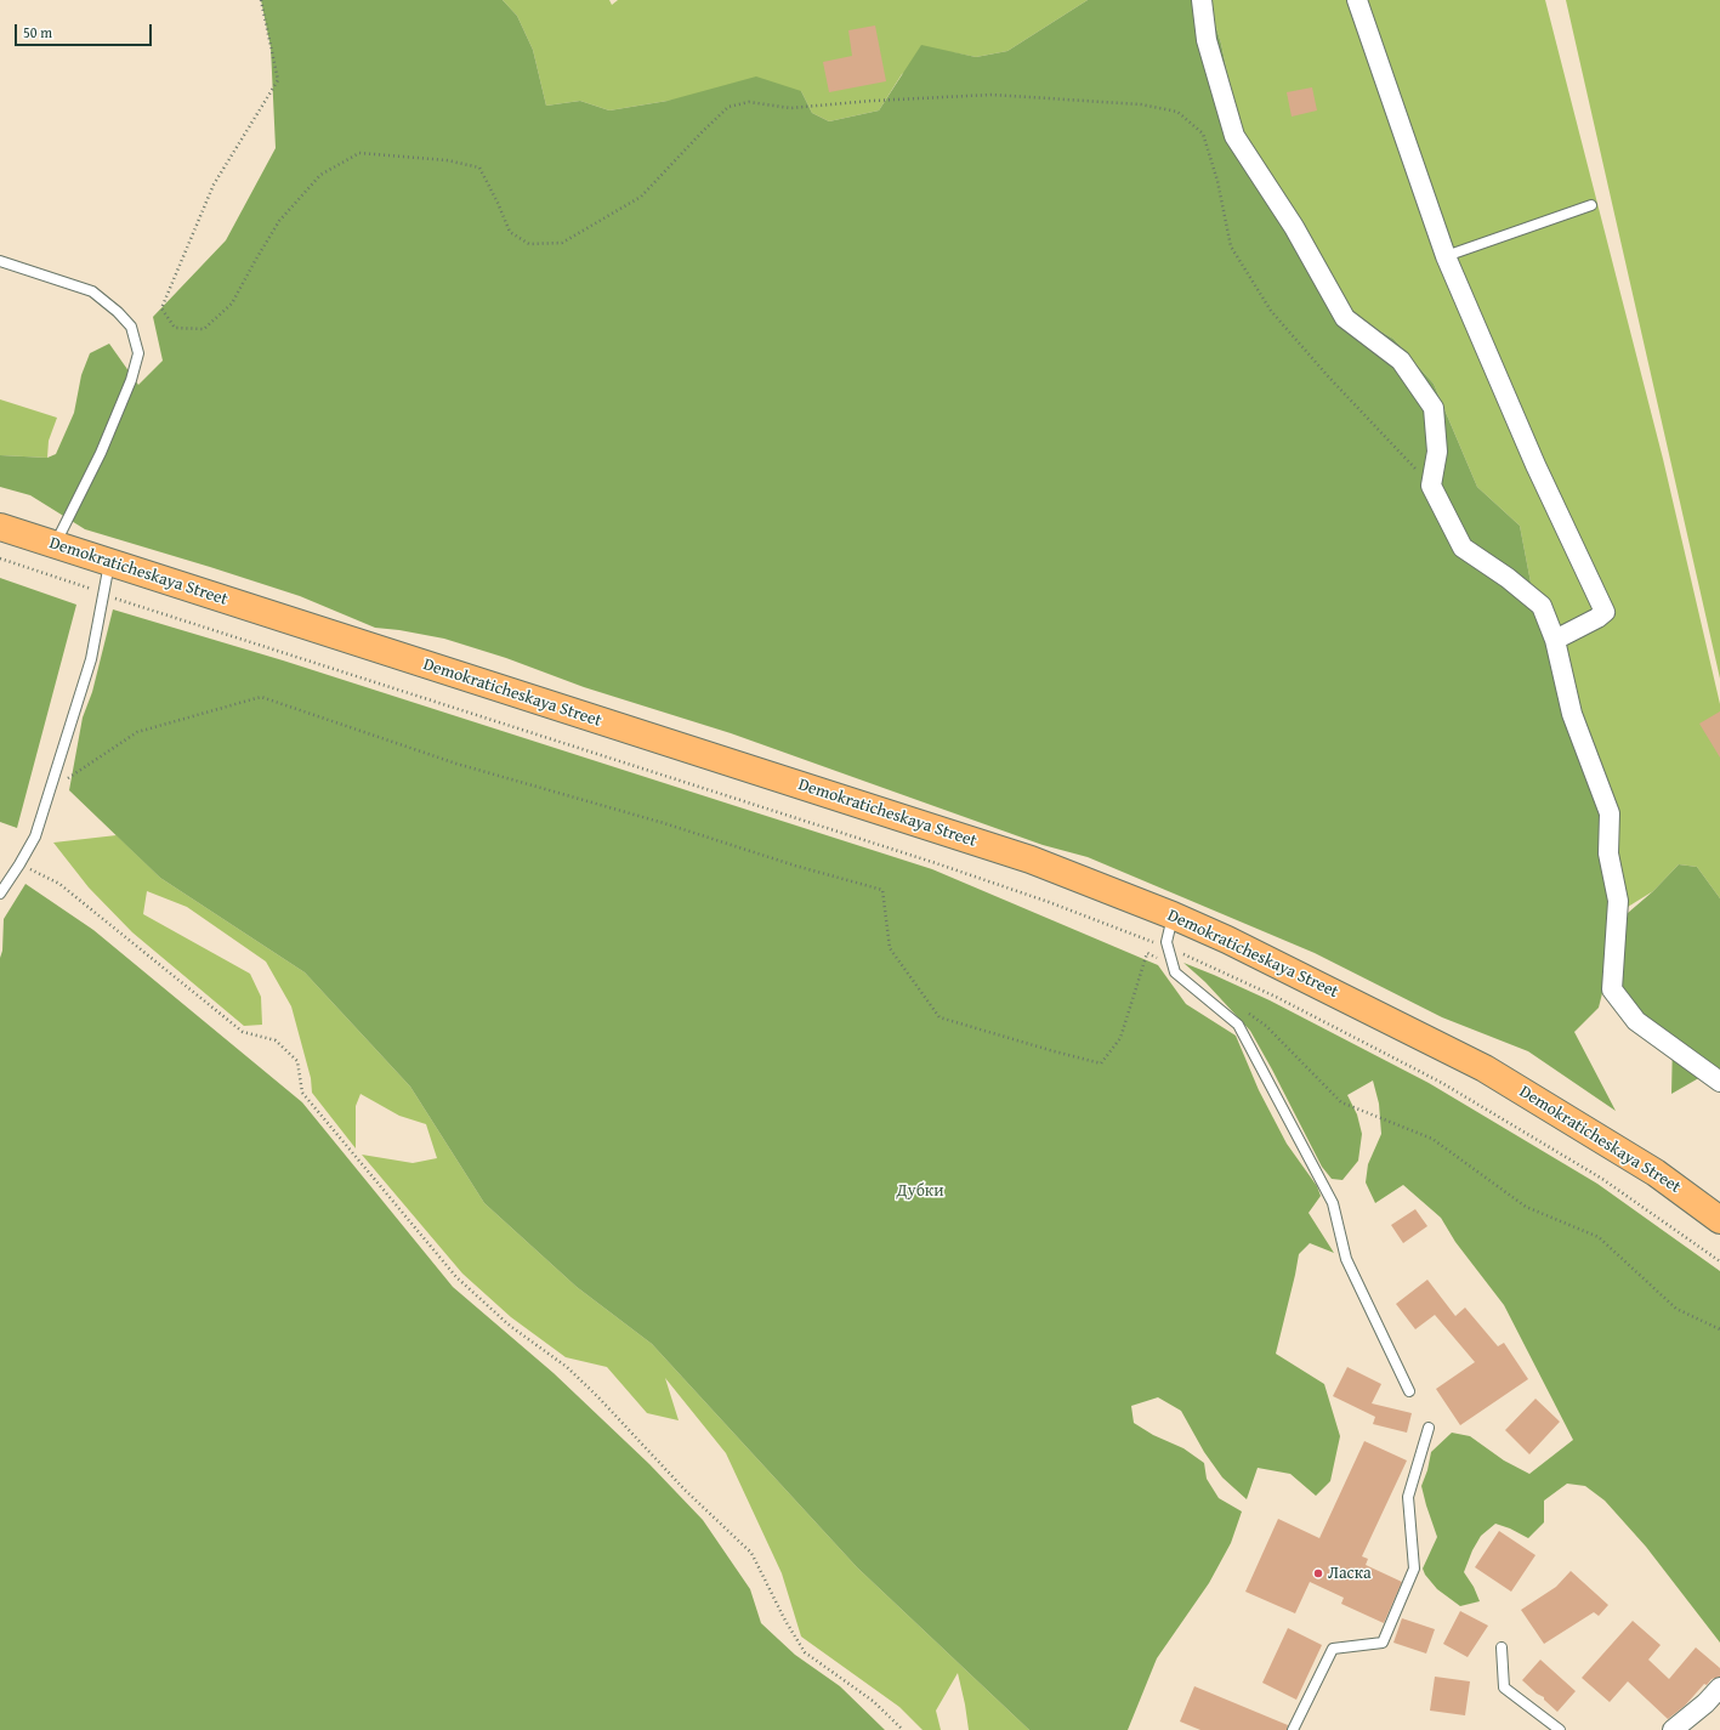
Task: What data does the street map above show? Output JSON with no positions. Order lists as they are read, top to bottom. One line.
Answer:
{"streets":{"main road":["Demokraticheskaya Street"]},"parks":["Дубки"],"places":["Ласка"],"scale_bar":"50 m"}
